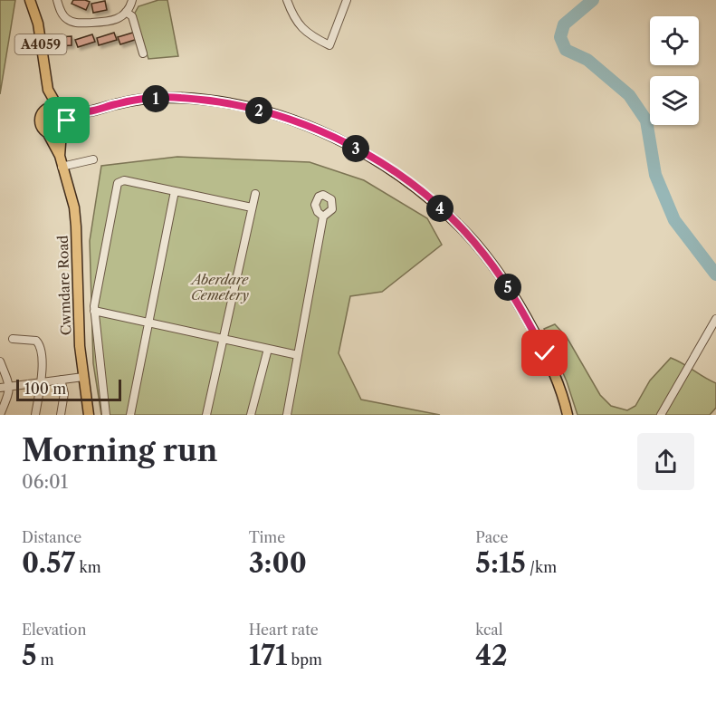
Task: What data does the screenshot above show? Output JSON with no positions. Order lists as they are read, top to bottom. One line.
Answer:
{"streets":{"main road":["A4059","Cwmdare Road"]},"crossings":[["A4059","Cwmdare Road"]],"parks":["Aberdare Cemetery"],"scale_bar":"100 m","page":{"pins":["1","2","3","4","5"],"scale":"100 m","heading":["Morning run","06:01"],"stats":[["Distance","0.57 km"],["Time","3:00"],["Pace","5:15 /km"],["Elevation","5 m"],["Heart rate","171 bpm"],["kcal","42"]]}}
